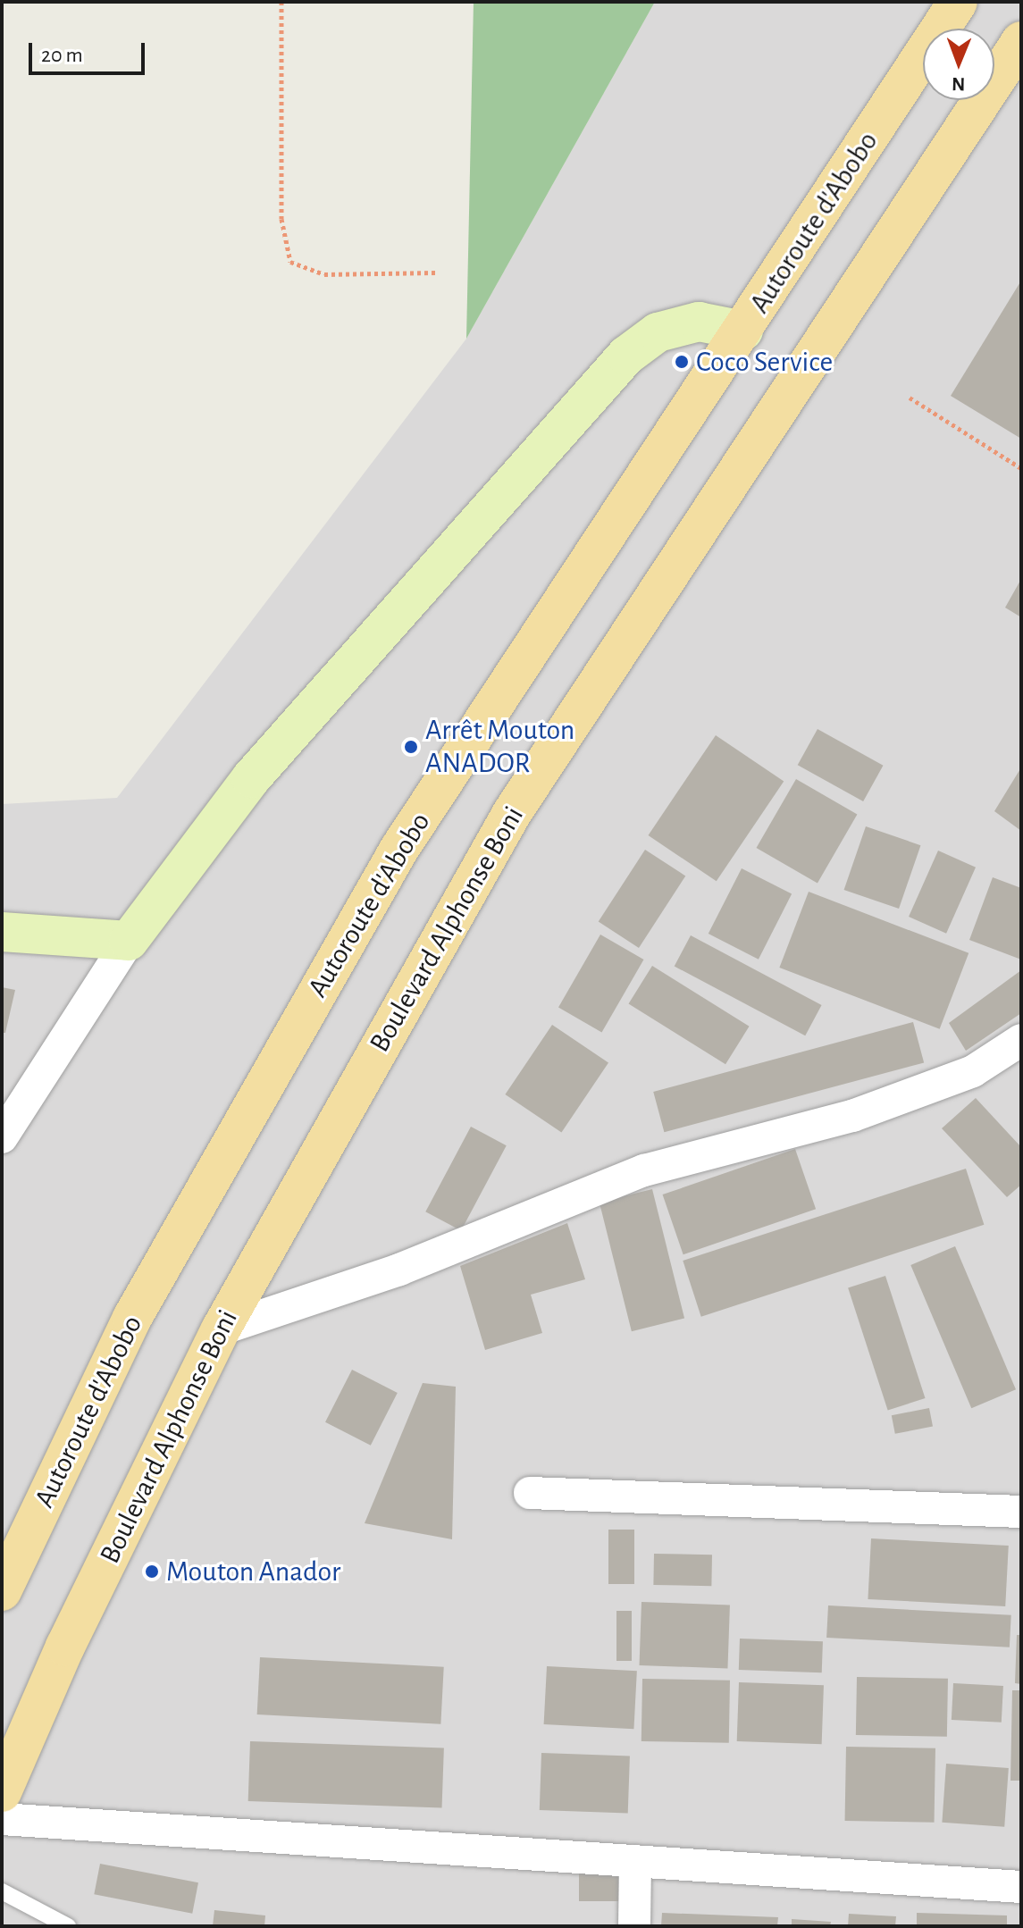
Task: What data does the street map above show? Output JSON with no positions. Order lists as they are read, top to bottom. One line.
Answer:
{"streets":{"main road":["Autoroute d'Abobo","Boulevard Alphonse Boni"]},"places":["Coco Service","Arrêt Mouton ANADOR","Mouton Anador"],"scale_bar":"20 m","north":"bottom"}
